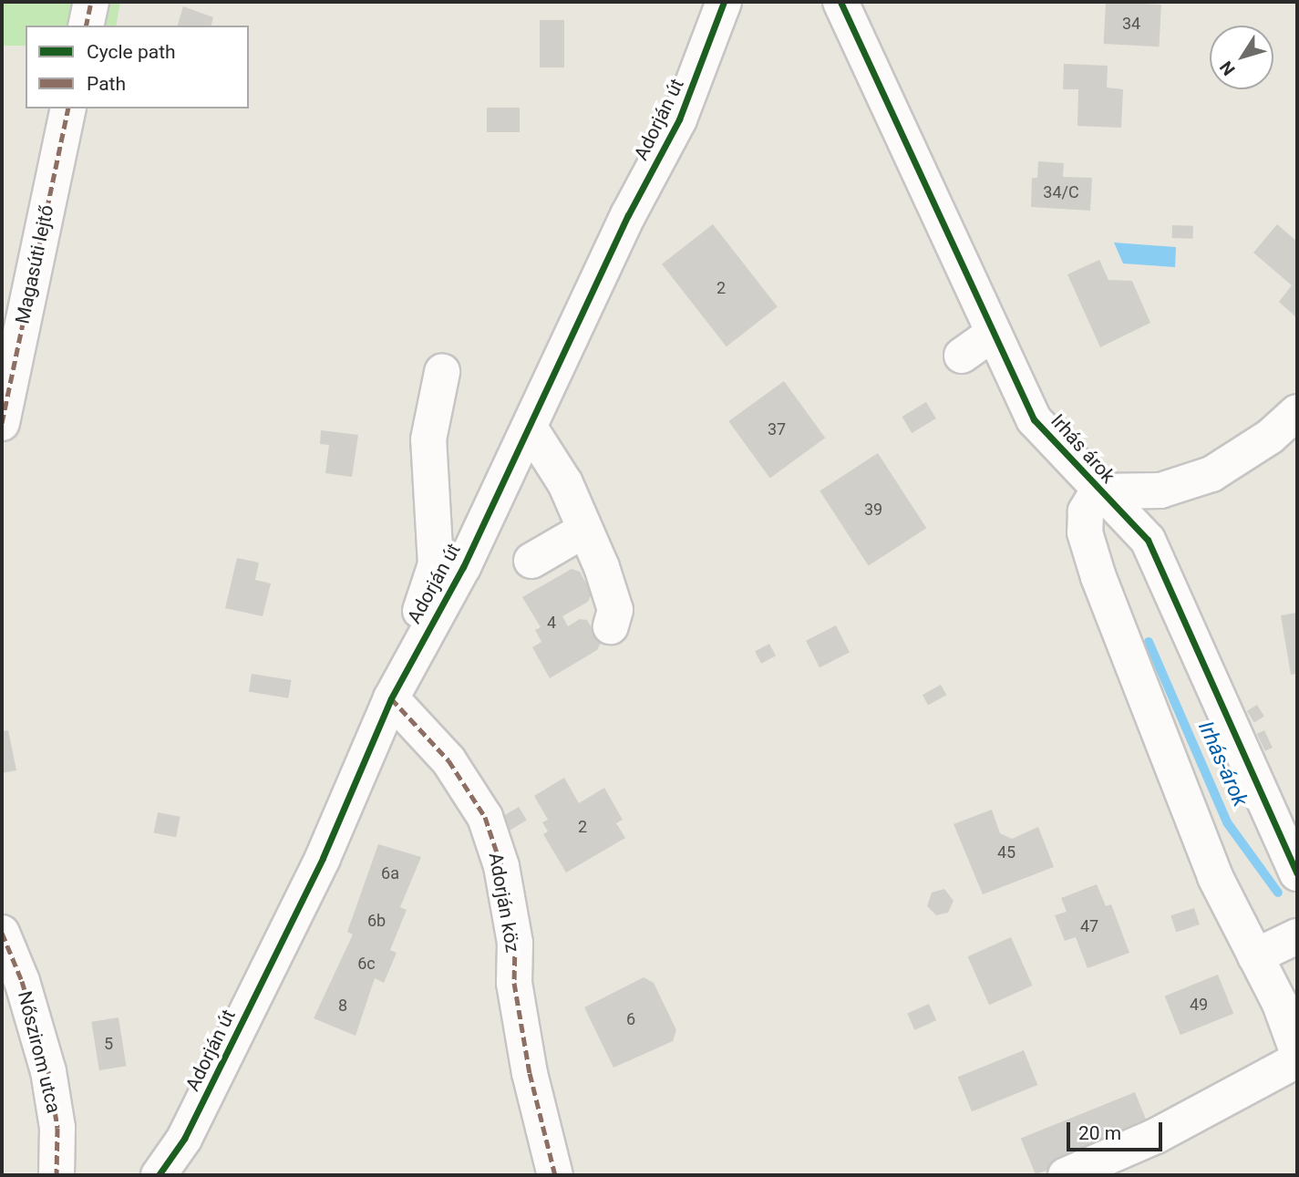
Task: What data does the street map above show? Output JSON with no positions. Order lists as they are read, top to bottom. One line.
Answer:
{"streets":{"street":["Adorján út","Magasúti lejtő","Irhás árok","Adorján köz","Nőszirom utca"]},"crossings":[["Adorján út","Adorján köz"]],"water":["Irhás-árok"],"house_numbers":["34","34/C","2","37","39","4","2","45","6a","6b","47","6c","49","8","6","5"],"legend":["Cycle path","Path"],"scale_bar":"20 m","north":"bottom left"}
